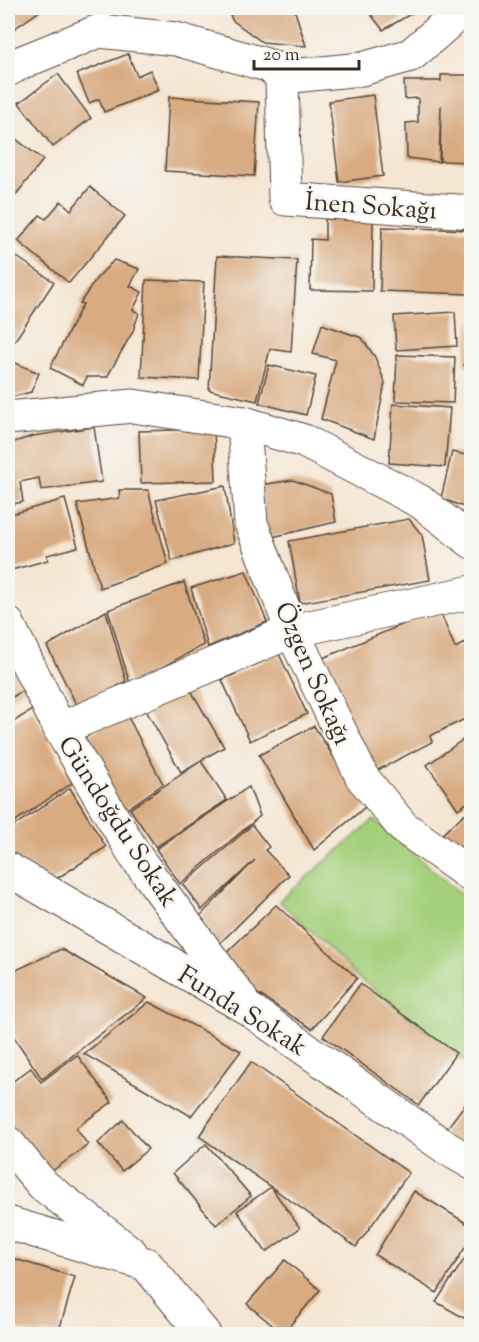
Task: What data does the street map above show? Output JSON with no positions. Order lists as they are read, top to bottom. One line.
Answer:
{"streets":{"street":["İnen Sokağı","Özgen Sokağı","Gündoğdu Sokak","Funda Sokak"]},"crossings":[["Gündoğdu Sokak","Funda Sokak"]],"scale_bar":"20 m"}
